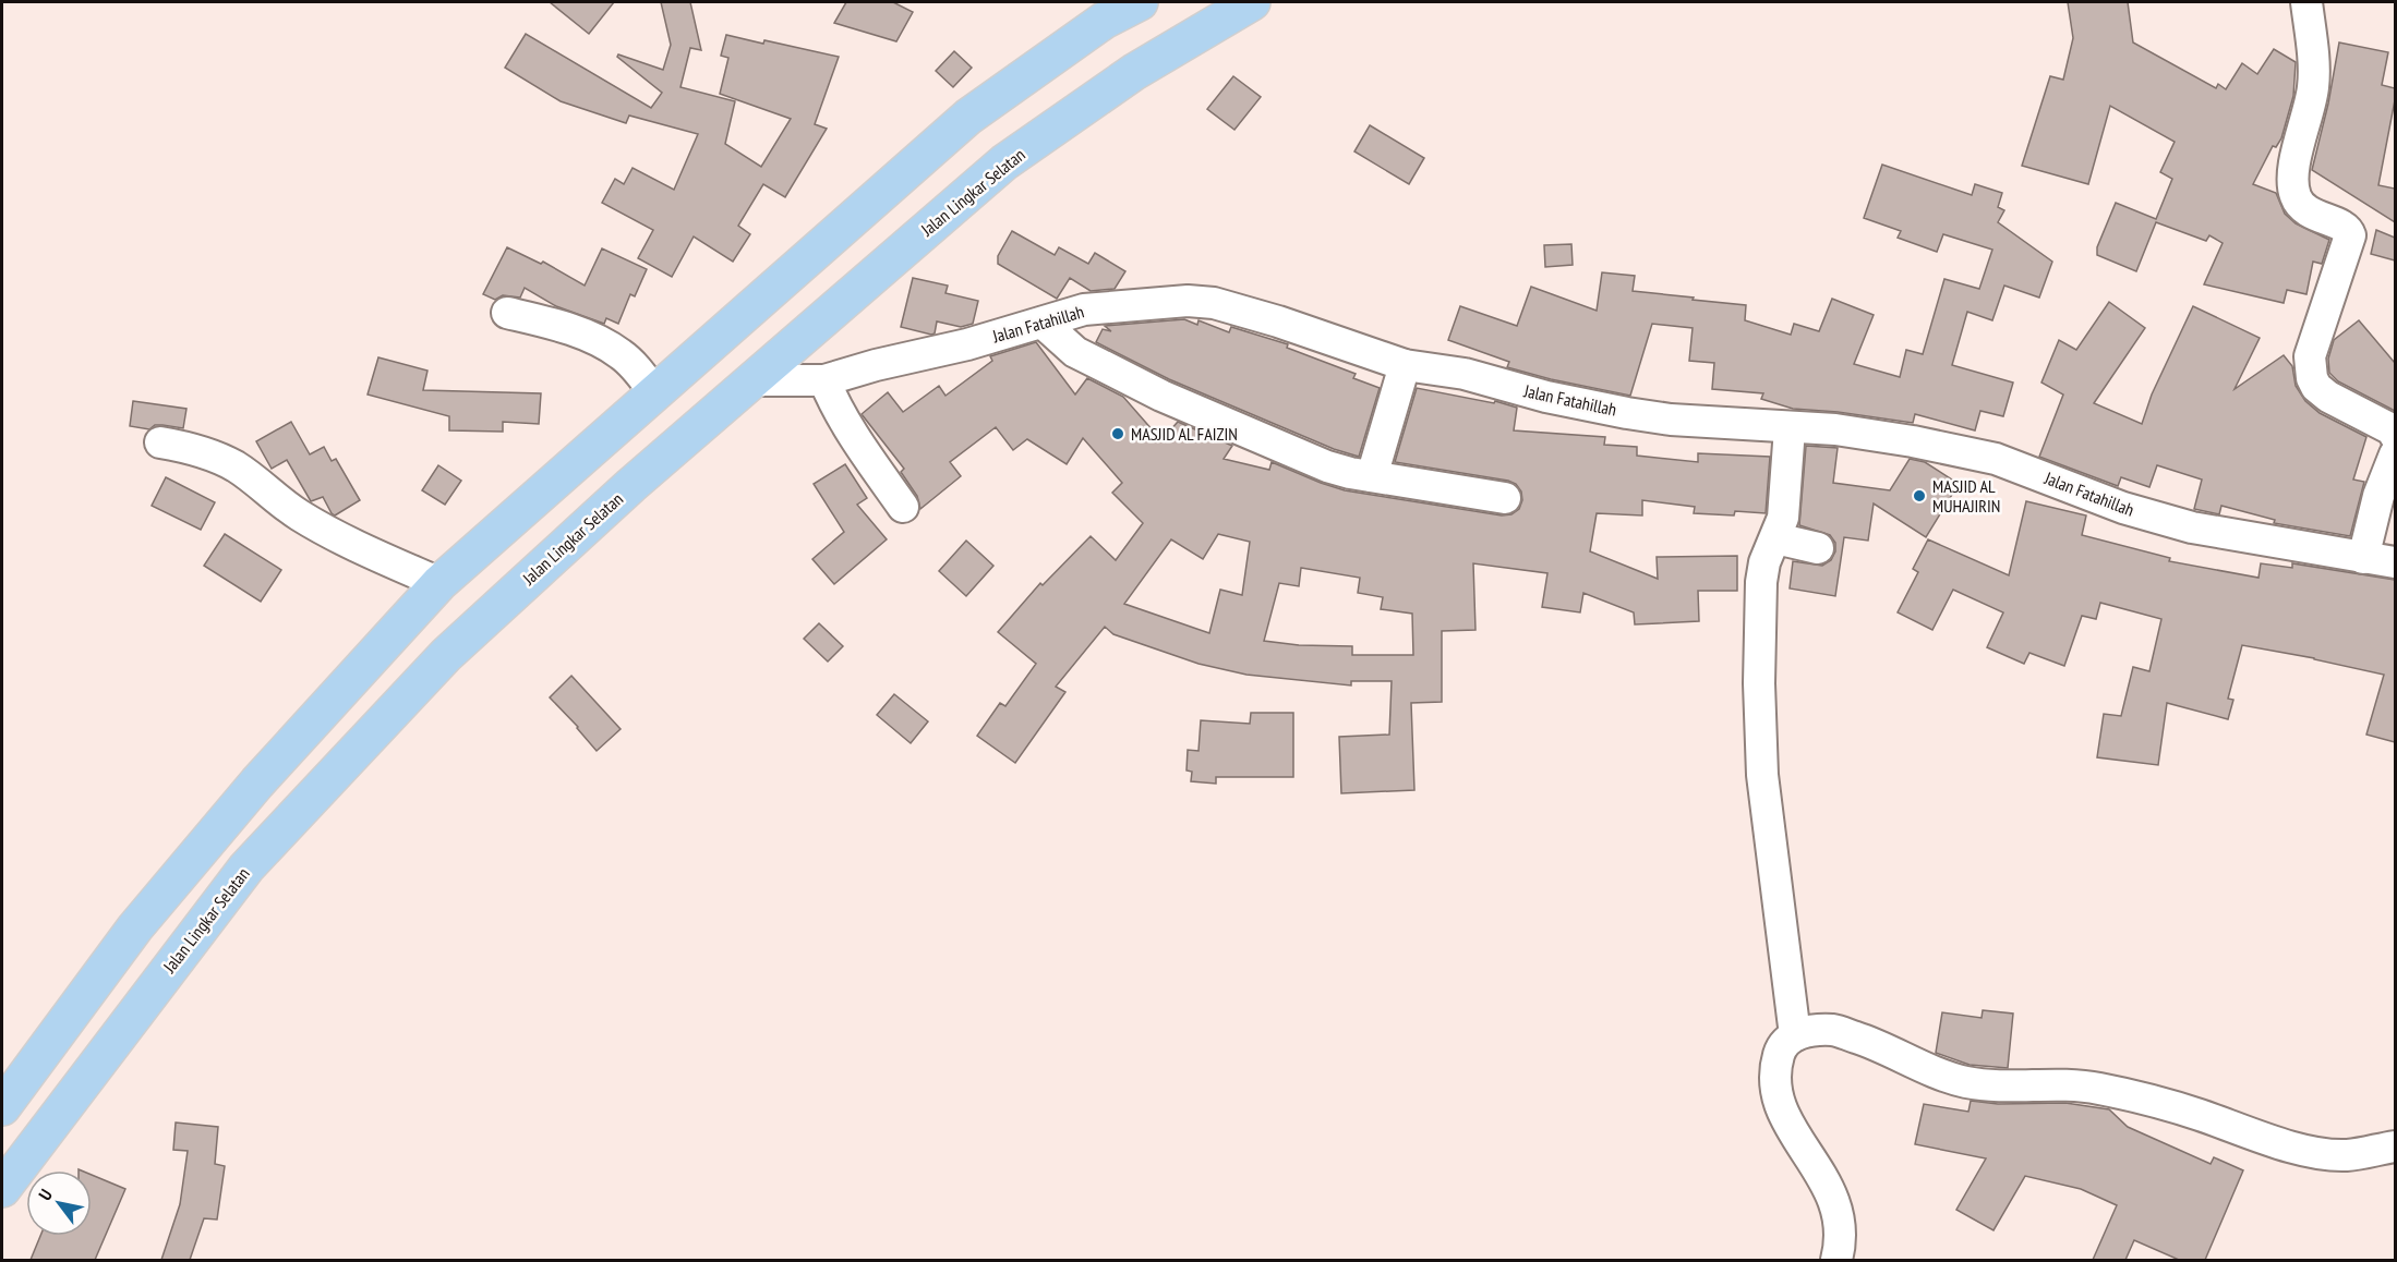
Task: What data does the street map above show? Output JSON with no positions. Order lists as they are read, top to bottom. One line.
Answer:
{"streets":{"highway":["Jalan Lingkar Selatan"],"street":["Jalan Fatahillah"]},"crossings":[["Jalan Lingkar Selatan","Jalan Fatahillah"]],"places":["MASJID AL FAIZIN","MASJID AL MUHAJIRIN"],"north":"top left"}
